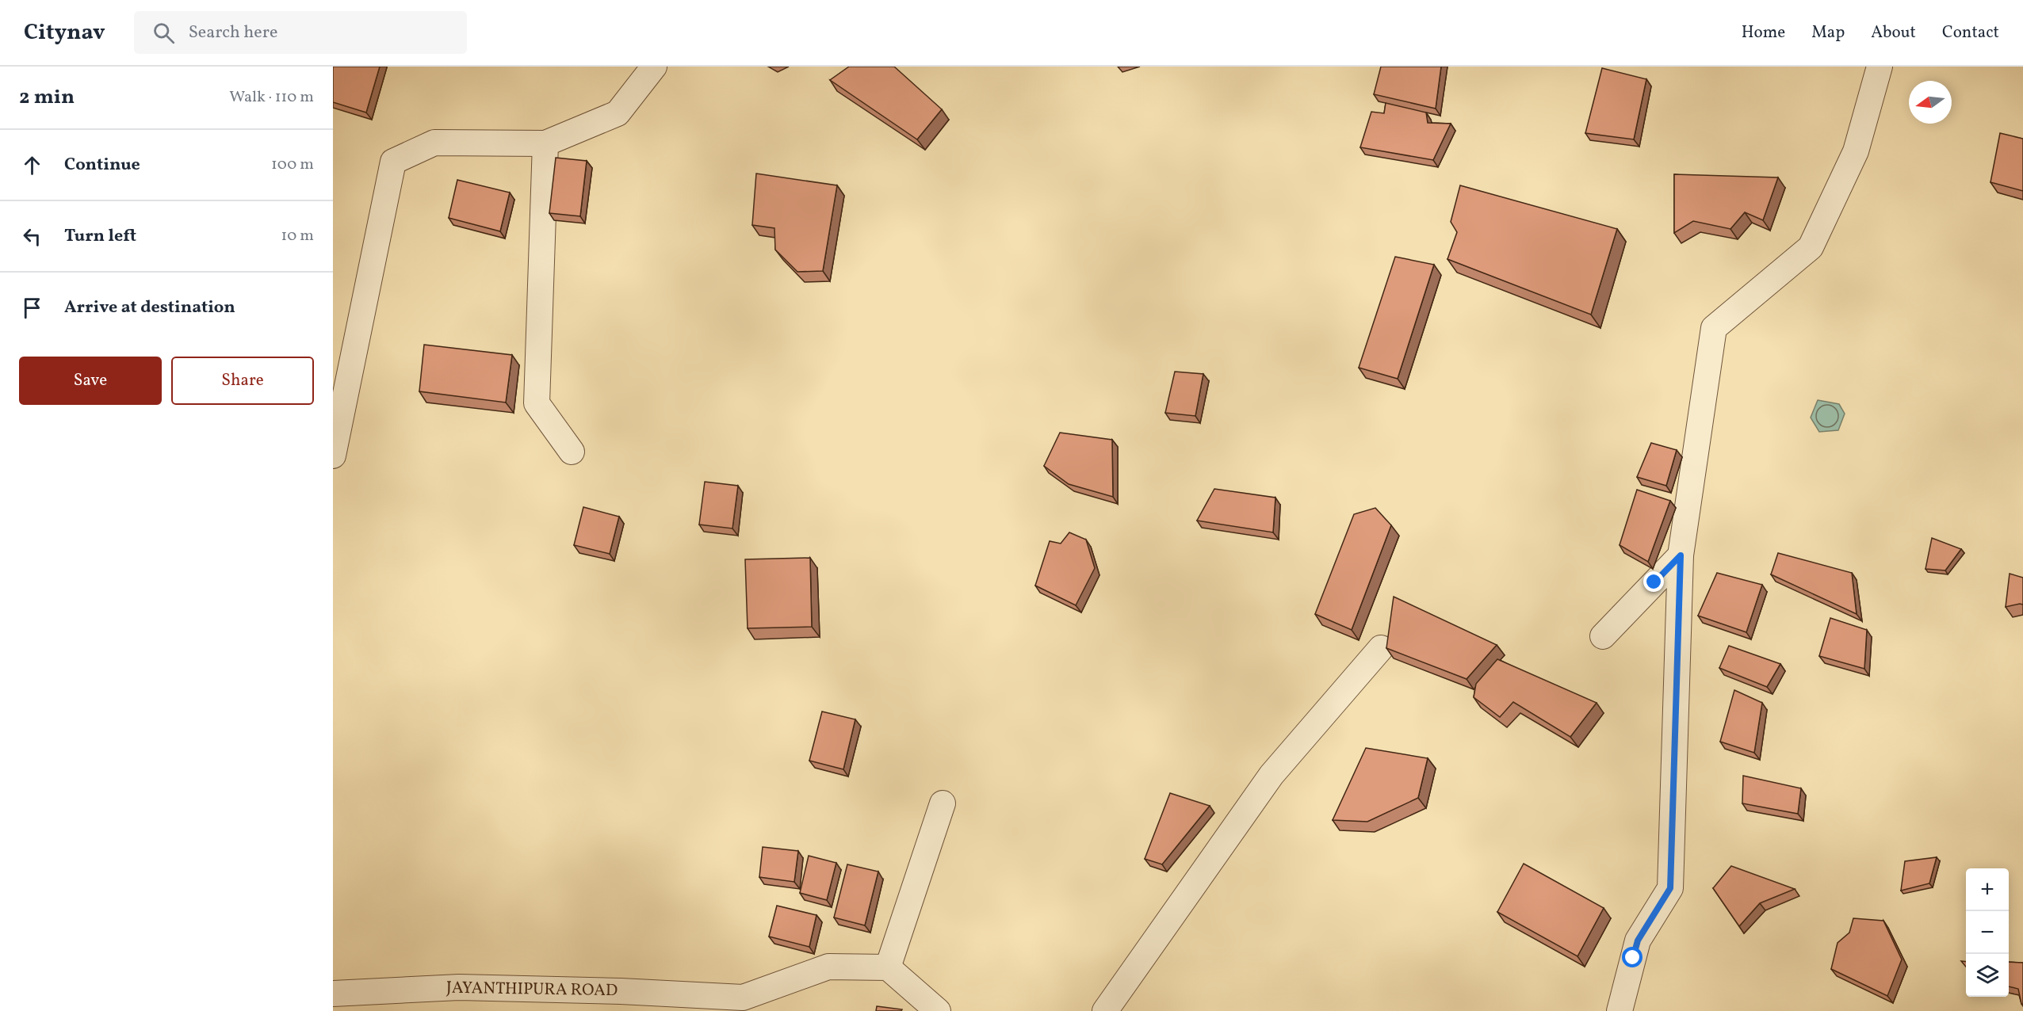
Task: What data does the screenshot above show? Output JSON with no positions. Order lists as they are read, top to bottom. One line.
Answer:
{"streets":{"street":["JAYANTHIPURA ROAD"]},"north":"left","page":{"header":"Citynav","search":"Search here","nav":["Home","Map","About","Contact"],"heading":["2 min","Walk · 110 m"],"list":[["Continue","100 m"],["Turn left","10 m"],"Arrive at destination"],"buttons":["Save","Share"],"map_buttons":["+","−"]}}
